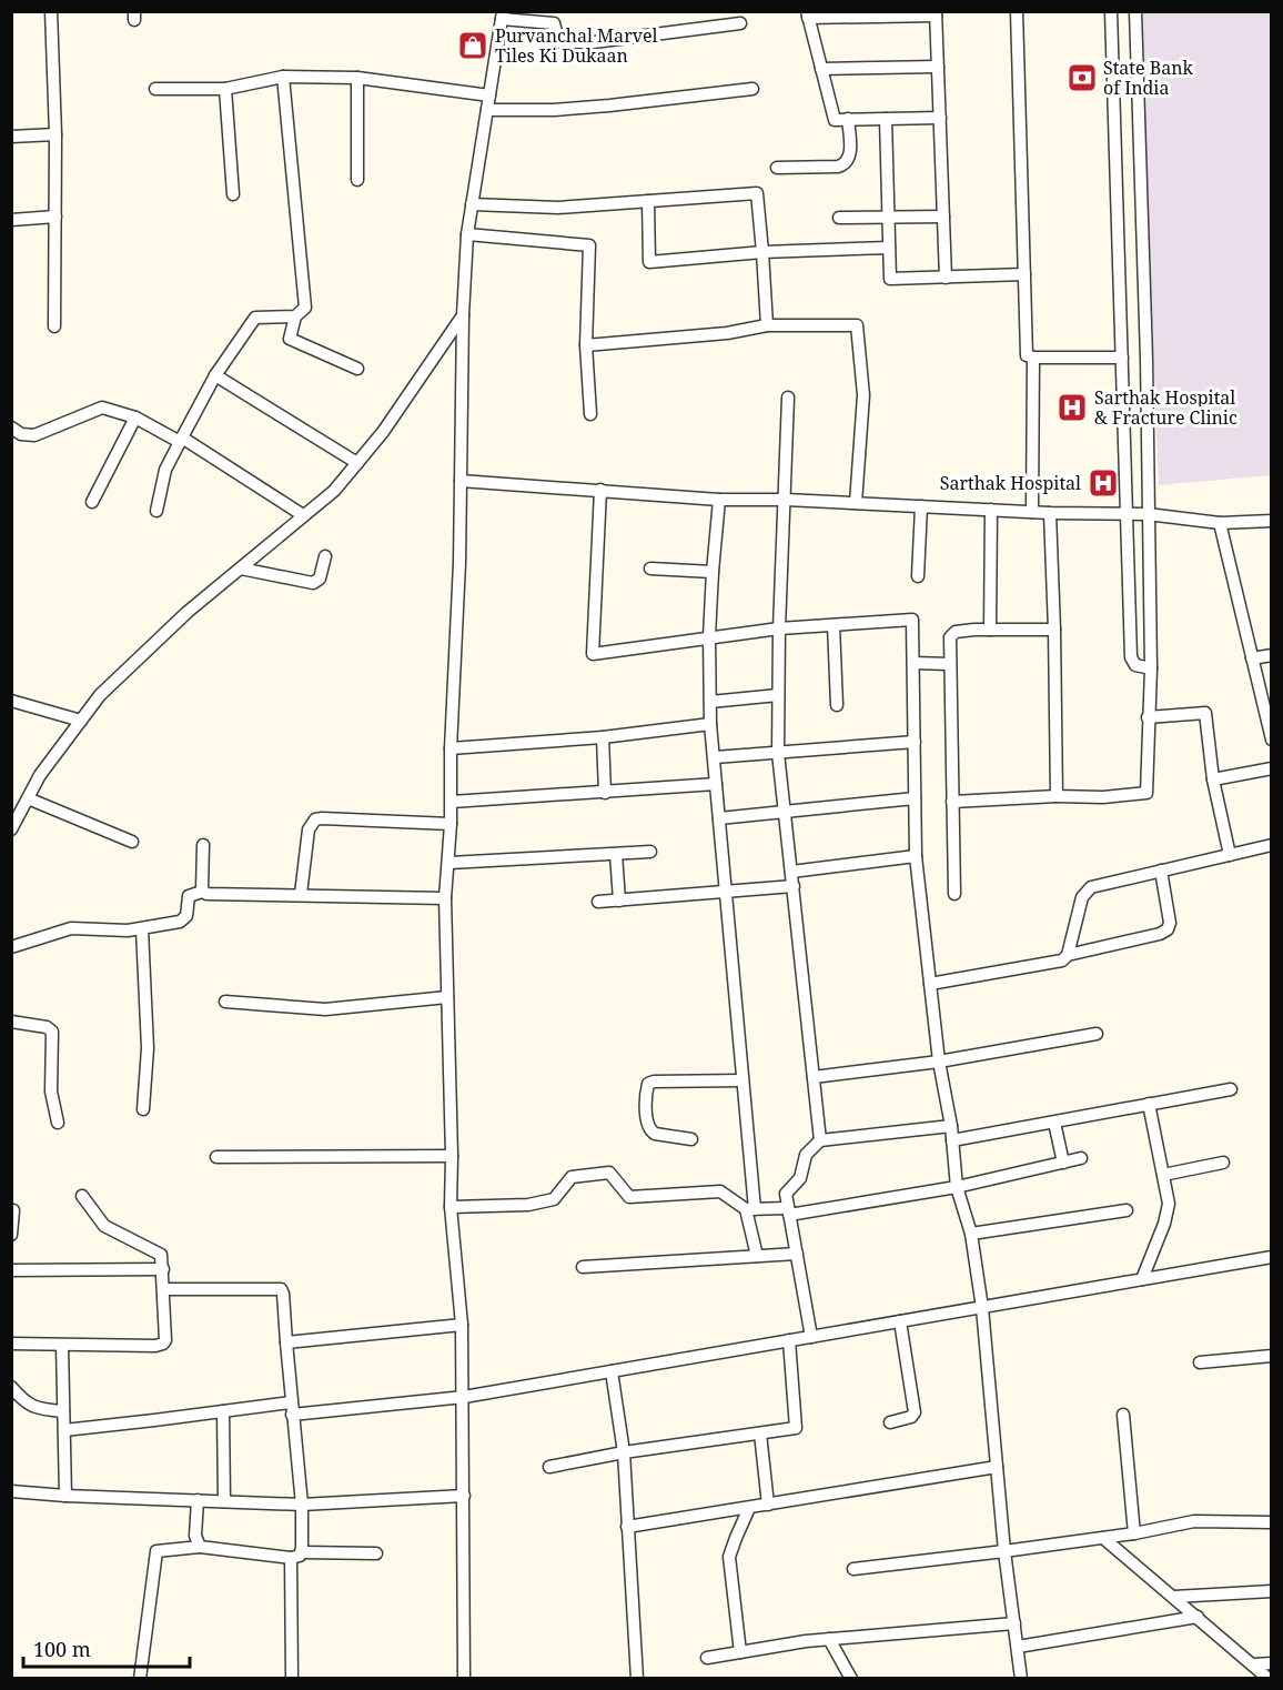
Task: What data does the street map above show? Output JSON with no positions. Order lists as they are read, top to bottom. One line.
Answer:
{"places":{"shop":["Purvanchal Marvel Tiles Ki Dukaan"],"bank":["State Bank of India"],"hospital":["Sarthak Hospital & Fracture Clinic","Sarthak Hospital"]},"scale_bar":"100 m"}
